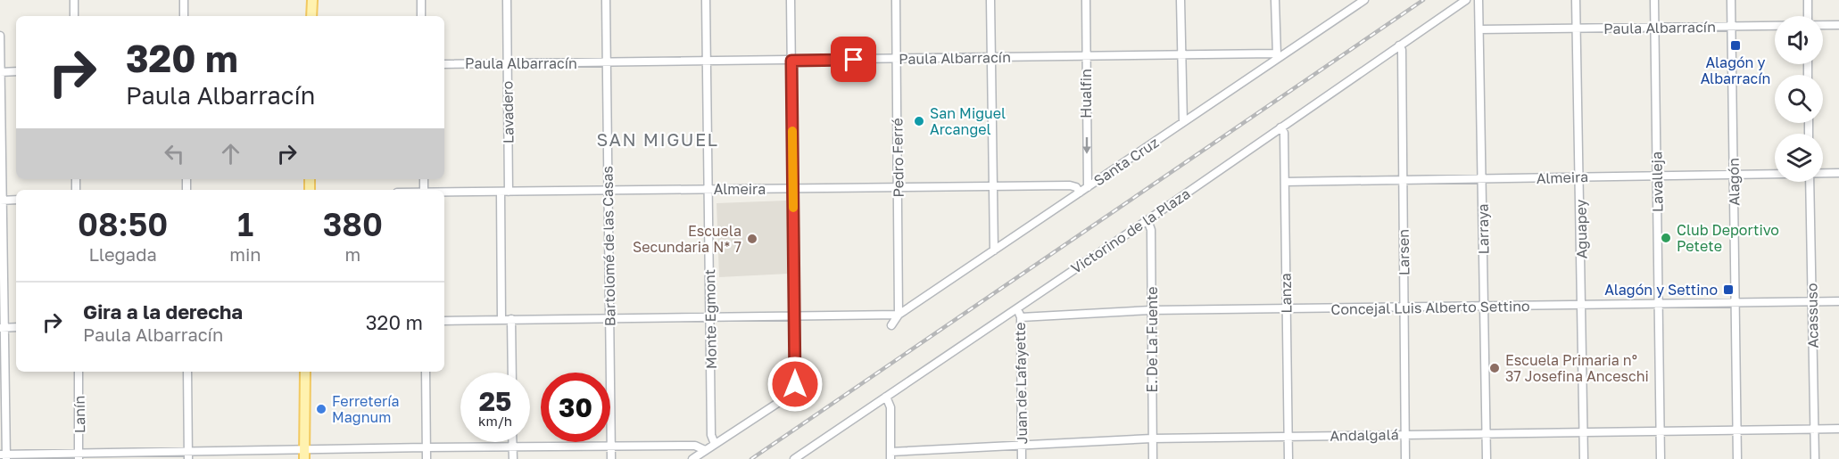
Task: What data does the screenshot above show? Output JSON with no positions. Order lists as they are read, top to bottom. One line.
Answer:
{"streets":{"street":["Paula Albarracín","Hualfin","Lavadero","Pedro Ferré","Santa Cruz","Almeira","Lavalleja","Alagón","Larraya","Aguapey","Victorino de la Plaza","Bartolomé de las Casas","Larsen","Lanza","Concejal Luis Alberto Settino","Acassuso","Monte Egmont","E. De La Fuente","Juan de Lafayette","Lanín","Andalgalá"]},"crossings":[["Paula Albarracín","Hualfin"],["Paula Albarracín","Lavadero"],["Paula Albarracín","Pedro Ferré"],["Paula Albarracín","Santa Cruz"],["Paula Albarracín","Lavalleja"],["Paula Albarracín","Alagón"],["Paula Albarracín","Larraya"],["Paula Albarracín","Aguapey"],["Paula Albarracín","Bartolomé de las Casas"],["Paula Albarracín","Monte Egmont"],["Hualfin","Santa Cruz"],["Lavadero","Almeira"],["Pedro Ferré","Santa Cruz"],["Pedro Ferré","Almeira"],["Santa Cruz","Almeira"],["Almeira","Lavalleja"],["Almeira","Alagón"],["Almeira","Larraya"],["Almeira","Aguapey"],["Almeira","Bartolomé de las Casas"],["Almeira","Larsen"],["Almeira","Lanza"],["Almeira","Monte Egmont"],["Lavalleja","Concejal Luis Alberto Settino"],["Lavalleja","Andalgalá"],["Alagón","Concejal Luis Alberto Settino"],["Alagón","Andalgalá"],["Larraya","Concejal Luis Alberto Settino"],["Larraya","Andalgalá"],["Aguapey","Concejal Luis Alberto Settino"],["Aguapey","Andalgalá"],["Victorino de la Plaza","Larsen"],["Victorino de la Plaza","Lanza"],["Victorino de la Plaza","E. De La Fuente"],["Victorino de la Plaza","Juan de Lafayette"],["Larsen","Concejal Luis Alberto Settino"],["Larsen","Andalgalá"],["Lanza","Concejal Luis Alberto Settino"],["Lanza","Andalgalá"],["Concejal Luis Alberto Settino","Acassuso"],["Concejal Luis Alberto Settino","E. De La Fuente"],["Concejal Luis Alberto Settino","Juan de Lafayette"],["Acassuso","Andalgalá"],["E. De La Fuente","Andalgalá"],["Juan de Lafayette","Andalgalá"]],"one_way":["Hualfin"],"districts":["SAN MIGUEL"],"places":{"transit":["Alagón y Albarracín","Alagón y Settino"],"other":["San Miguel Arcangel","Club Deportivo Petete","Escuela Secundaria N* 7","Escuela Primaria n° 37 Josefina Anceschi","Ferretería Magnum"]},"page":{"turn":["320 m","Paula Albarracín"],"eta":["08:50","Llegada","1","min","380","m"],"list":[{"name":"Gira a la derecha","note":"Paula Albarracín","value":"320 m"}],"speed":"25 km/h","limit":"30"}}
